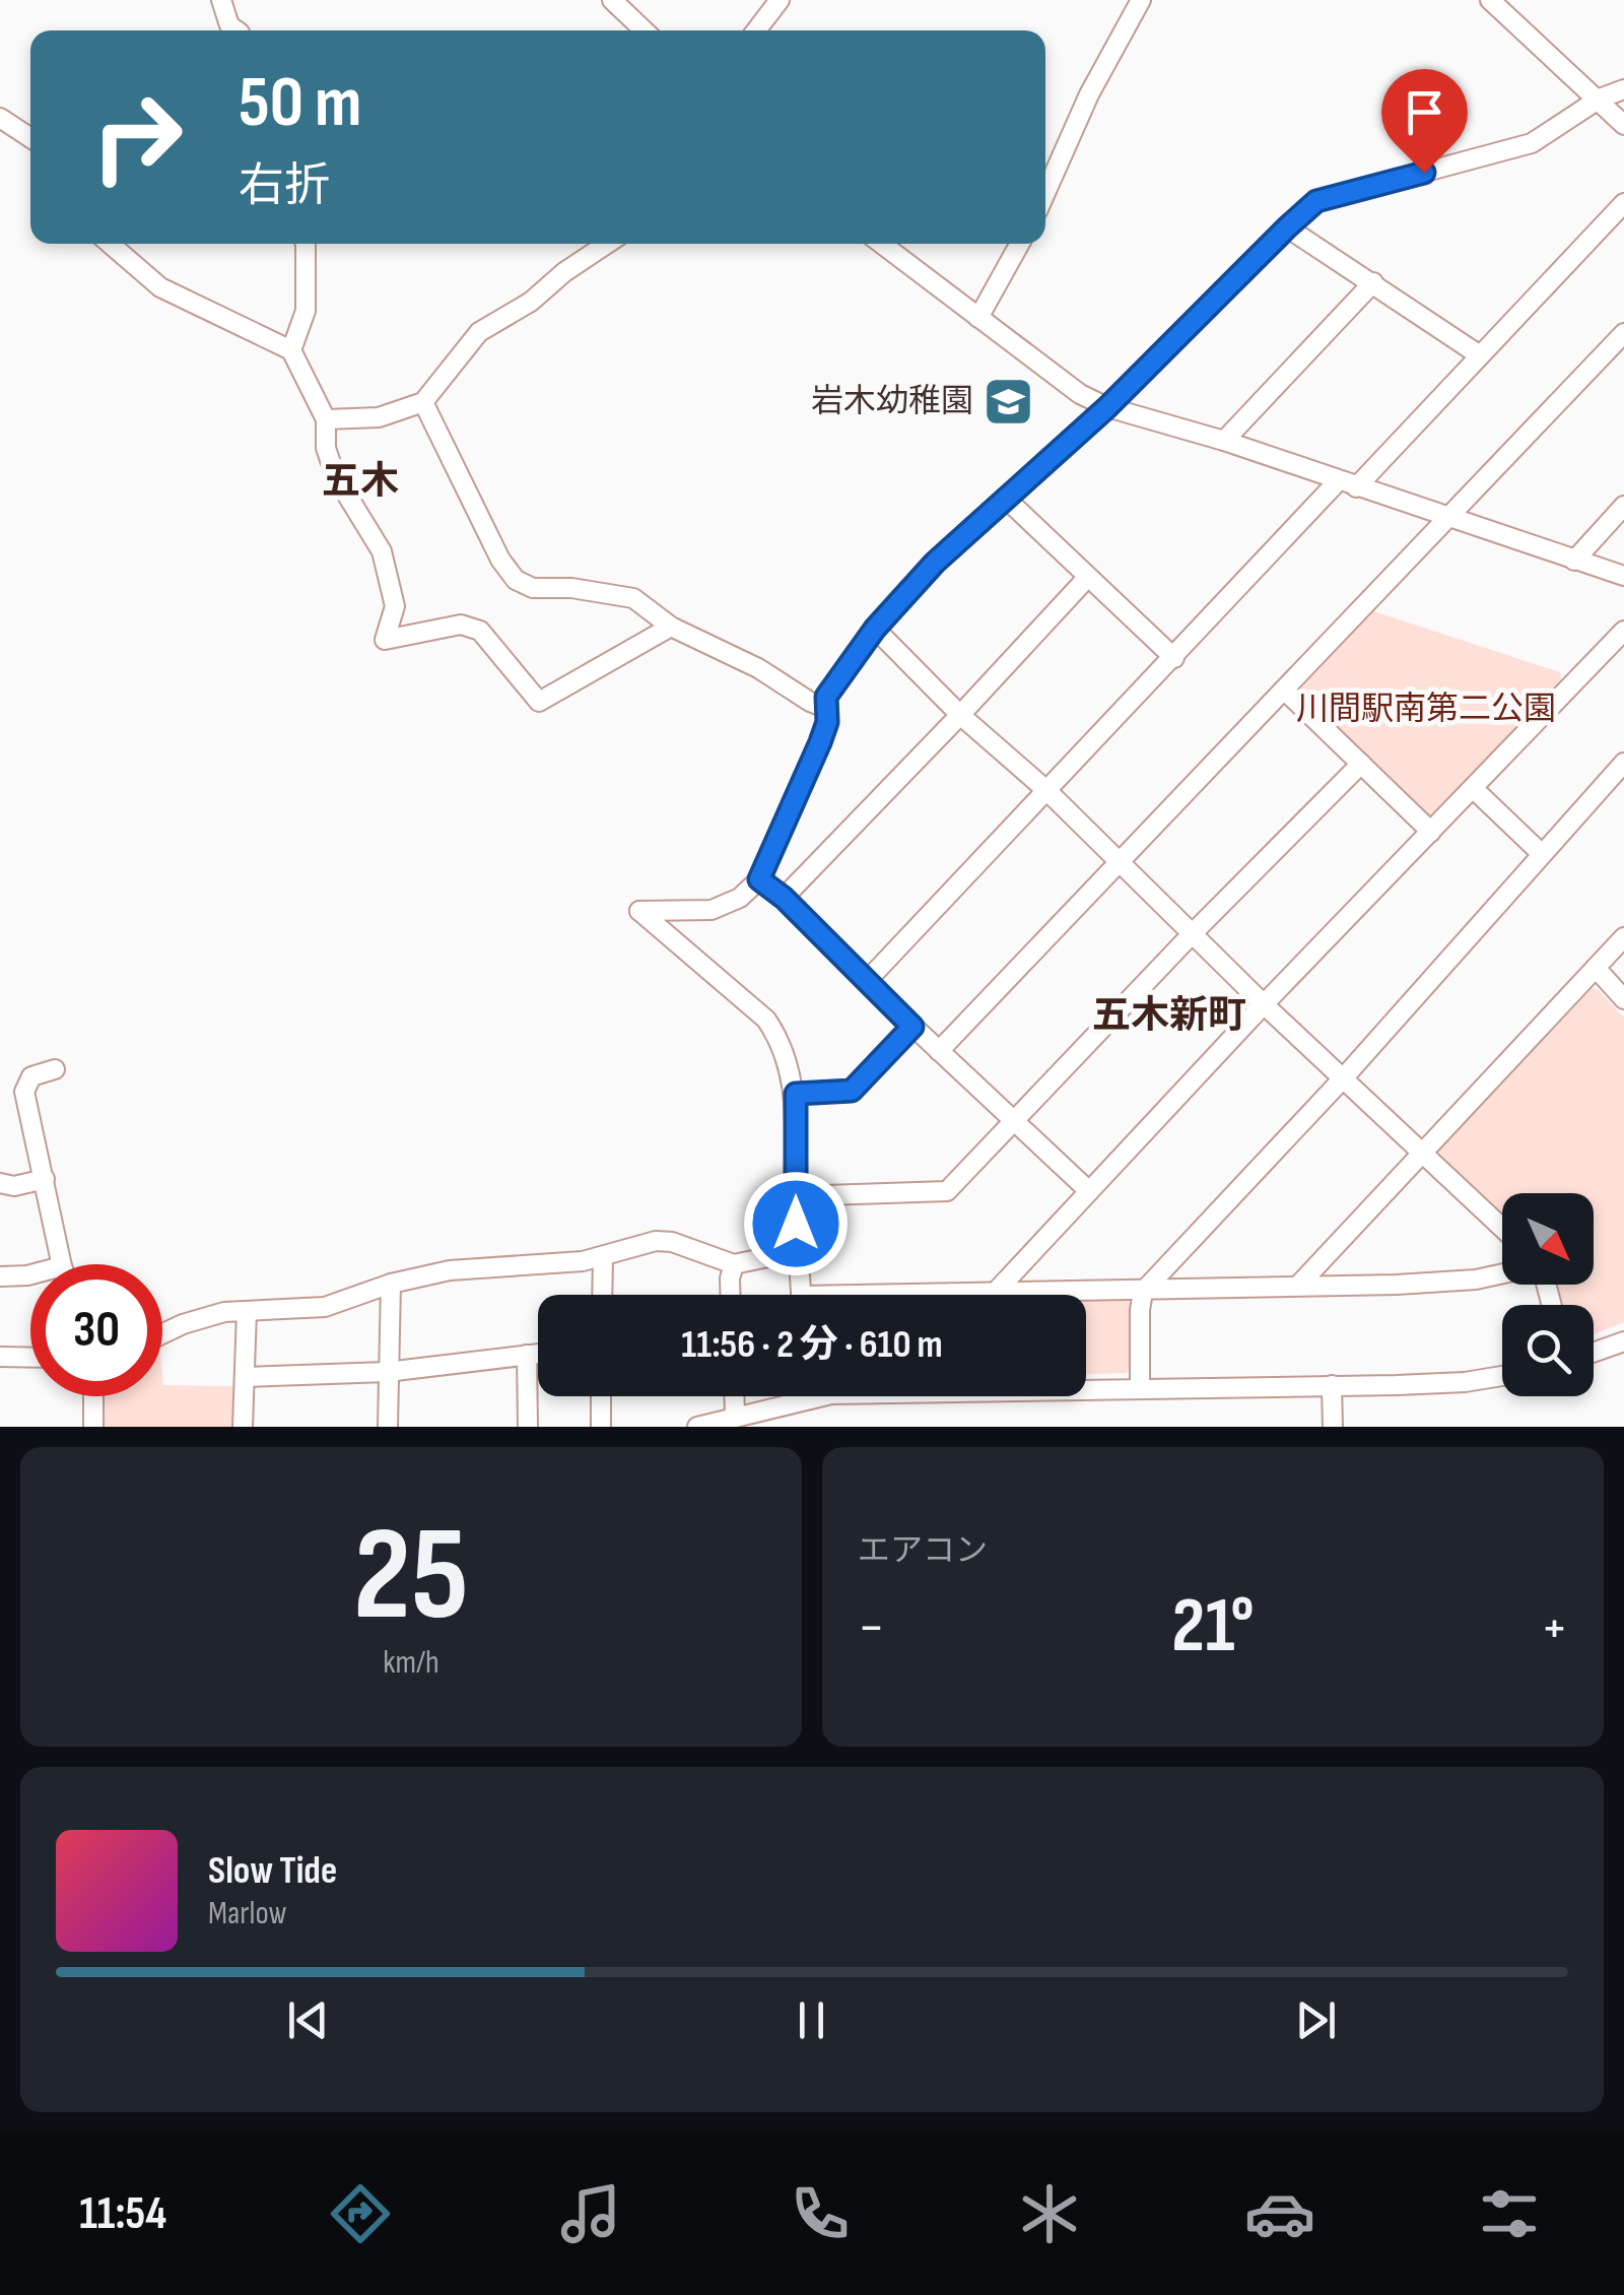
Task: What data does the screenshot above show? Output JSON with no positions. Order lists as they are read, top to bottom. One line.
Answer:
{"districts":["五木","五木新町"],"parks":["川間駅南第二公園"],"places":{"school or university":["岩木幼稚園"]},"north":"bottom right","page":{"turn":["50 m","右折"],"limit":"30","trip":"11:56 · 2 分 · 610 m","tile":[["25","km/h"],"エアコン"],"heat":["−","21°","+"],"song":["Slow Tide","Marlow"],"tabs":"11:54"}}
